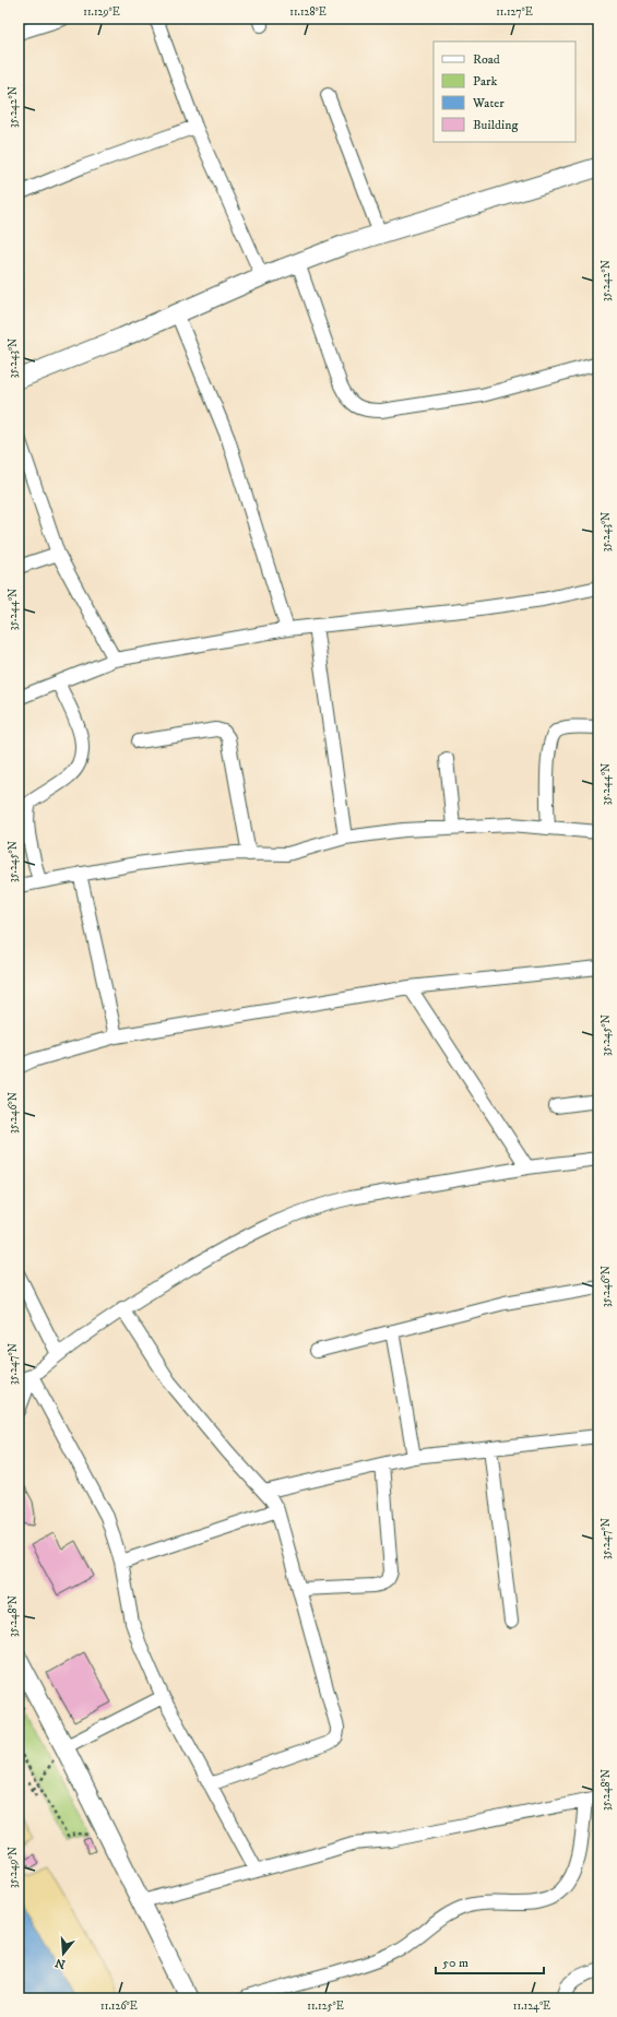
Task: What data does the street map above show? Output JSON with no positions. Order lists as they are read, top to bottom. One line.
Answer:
{"legend":["Road","Park","Water","Building"],"scale_bar":"50 m","north":"bottom","coordinates":["11.129°E","11.128°E","11.127°E","35.242°N","35.243°N","35.244°N","35.245°N","35.246°N","35.247°N","35.248°N","35.249°N","11.126°E","11.125°E","11.124°E"]}
